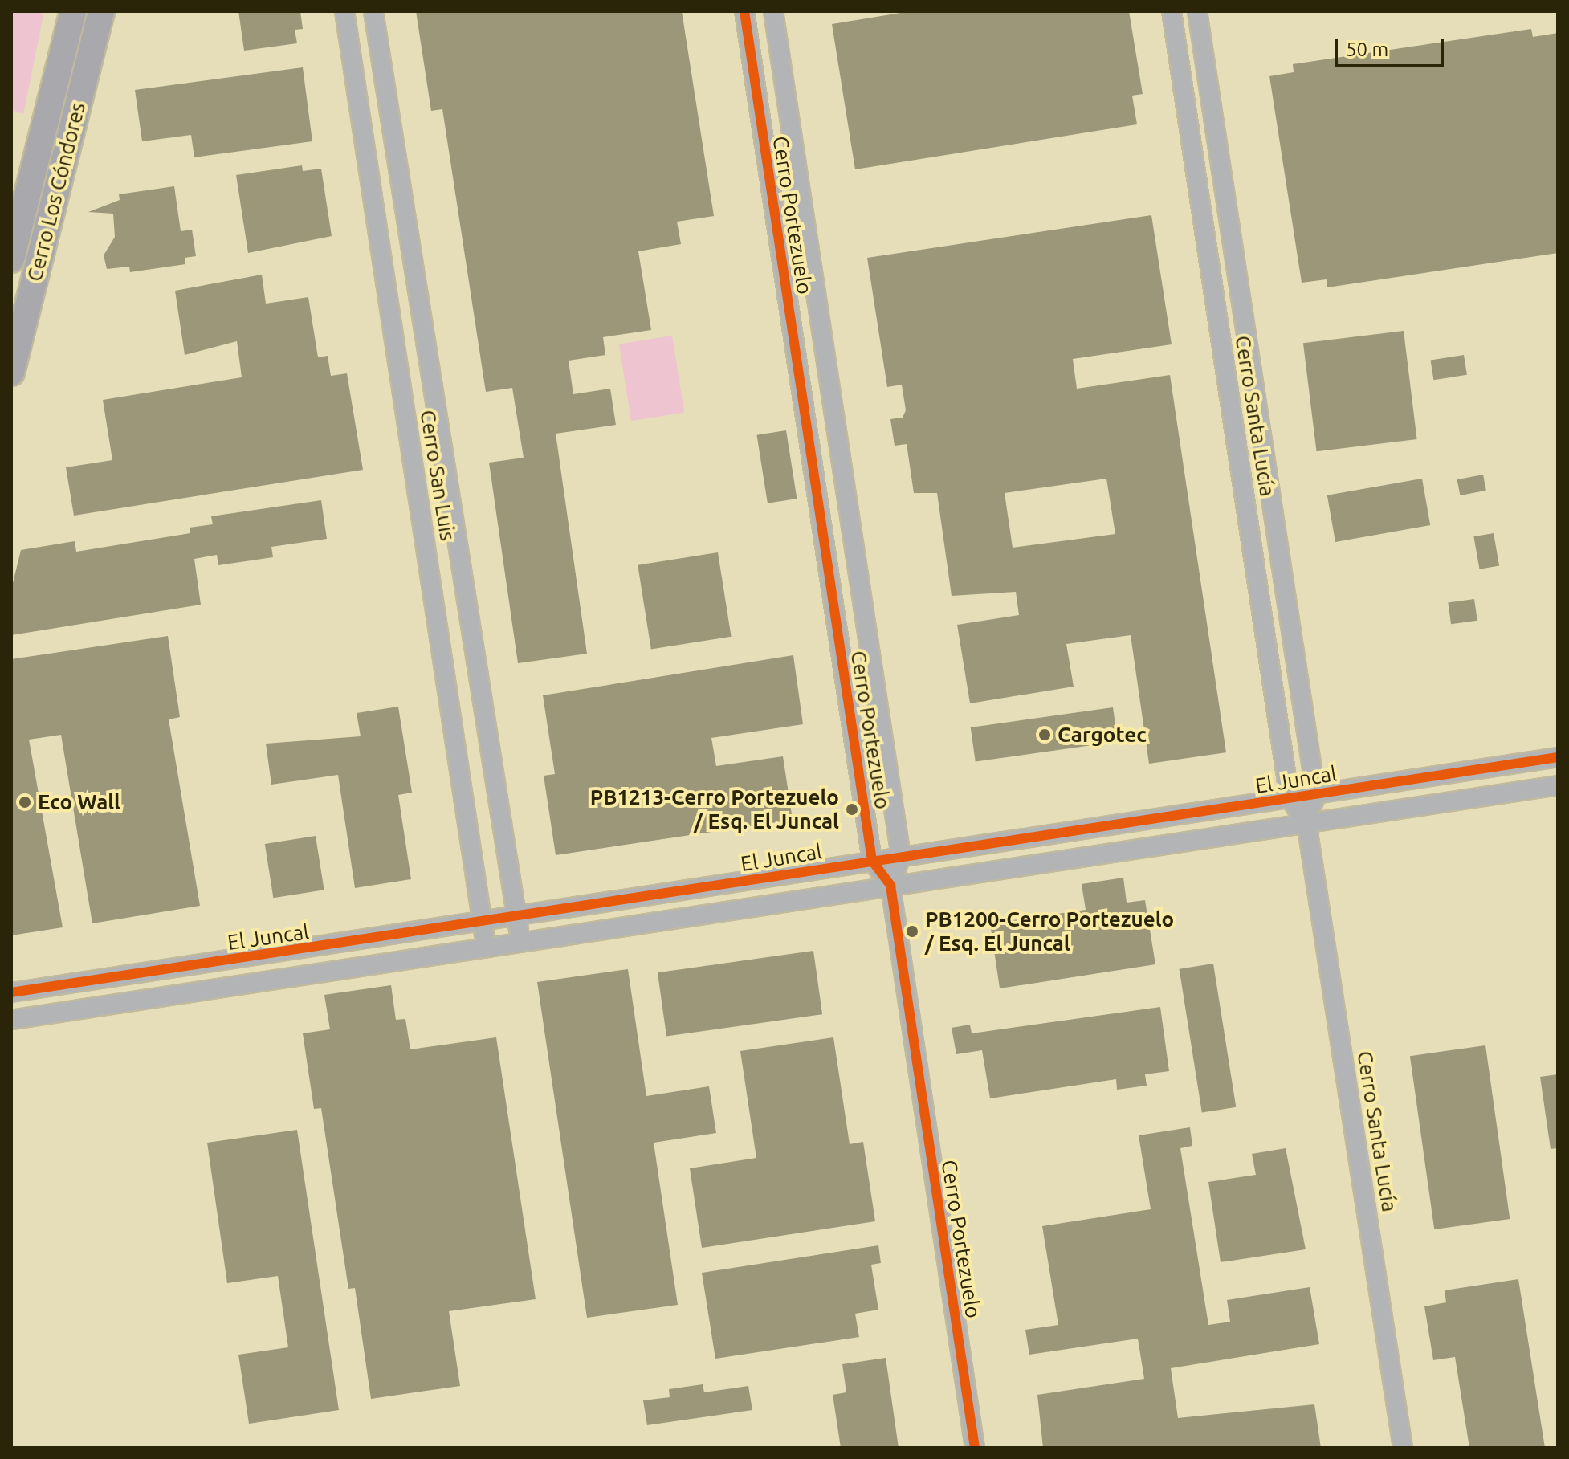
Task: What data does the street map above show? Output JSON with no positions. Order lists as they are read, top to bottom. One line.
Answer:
{"streets":{"street":["Cerro Los Cóndores","Cerro Portezuelo","Cerro Santa Lucía","Cerro San Luis","El Juncal"]},"crossings":[["Cerro Portezuelo","El Juncal"],["Cerro Santa Lucía","El Juncal"],["Cerro San Luis","El Juncal"]],"places":["Cargotec","Eco Wall","PB1213-Cerro Portezuelo / Esq. El Juncal","PB1200-Cerro Portezuelo / Esq. El Juncal"],"scale_bar":"50 m"}
